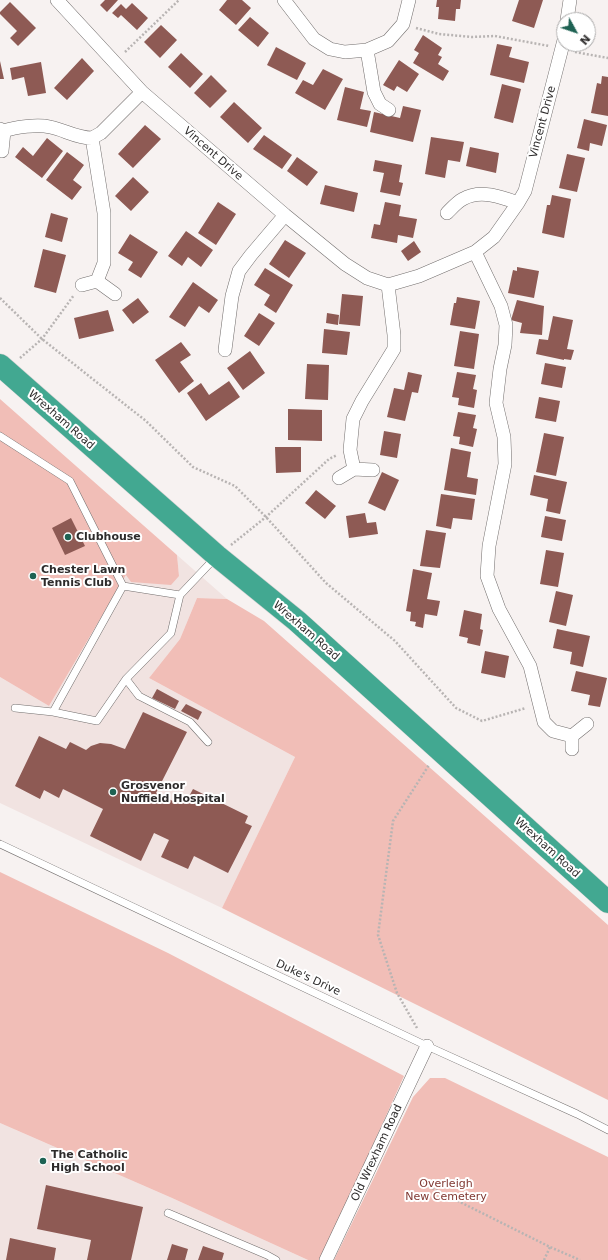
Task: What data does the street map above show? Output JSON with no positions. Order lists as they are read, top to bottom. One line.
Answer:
{"streets":{"highway":["Wrexham Road"],"street":["Vincent Drive","Old Wrexham Road"],"lane":["Duke's Drive"]},"crossings":[["Duke's Drive","Old Wrexham Road"]],"parks":["Overleigh New Cemetery"],"places":["Clubhouse","Chester Lawn Tennis Club","Grosvenor Nuffield Hospital","The Catholic High School"],"north":"bottom right"}
